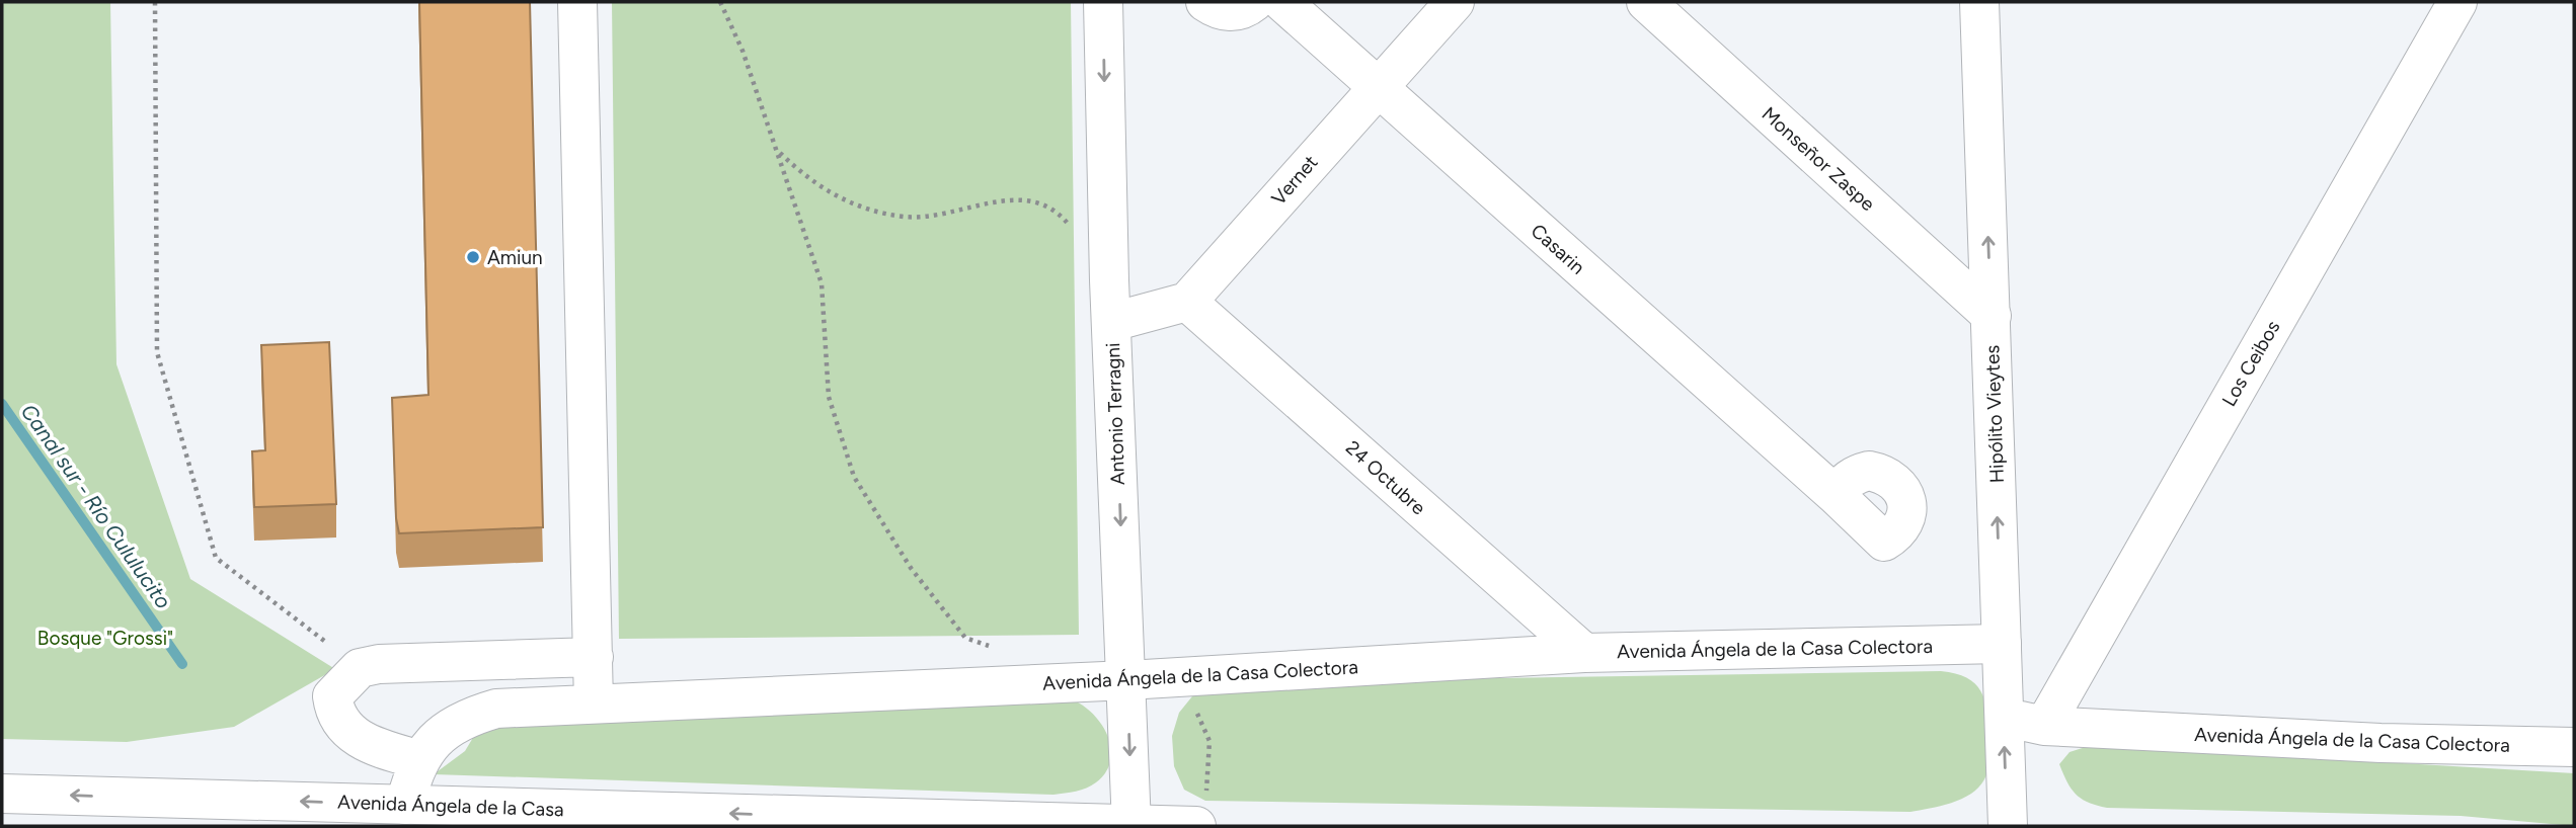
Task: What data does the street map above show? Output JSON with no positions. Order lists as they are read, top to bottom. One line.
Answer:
{"streets":{"street":["Monseñor Zaspe","Vernet","Casarin","Los Ceibos","Antonio Terragni","Hipólito Vieytes","24 Octubre","Avenida Ángela de la Casa Colectora","Avenida Ángela de la Casa"]},"crossings":[["Monseñor Zaspe","Hipólito Vieytes"],["Vernet","Casarin"],["Vernet","24 Octubre"],["Los Ceibos","Avenida Ángela de la Casa Colectora"],["Antonio Terragni","Avenida Ángela de la Casa Colectora"],["Antonio Terragni","Avenida Ángela de la Casa"],["Hipólito Vieytes","Avenida Ángela de la Casa Colectora"],["24 Octubre","Avenida Ángela de la Casa Colectora"],["Avenida Ángela de la Casa Colectora","Avenida Ángela de la Casa"]],"one_way":["Antonio Terragni","Hipólito Vieytes","Avenida Ángela de la Casa"],"water":["Canal sur - Río Cululucito"],"parks":["Bosque \"Grossi\""],"places":["Amiun"]}
